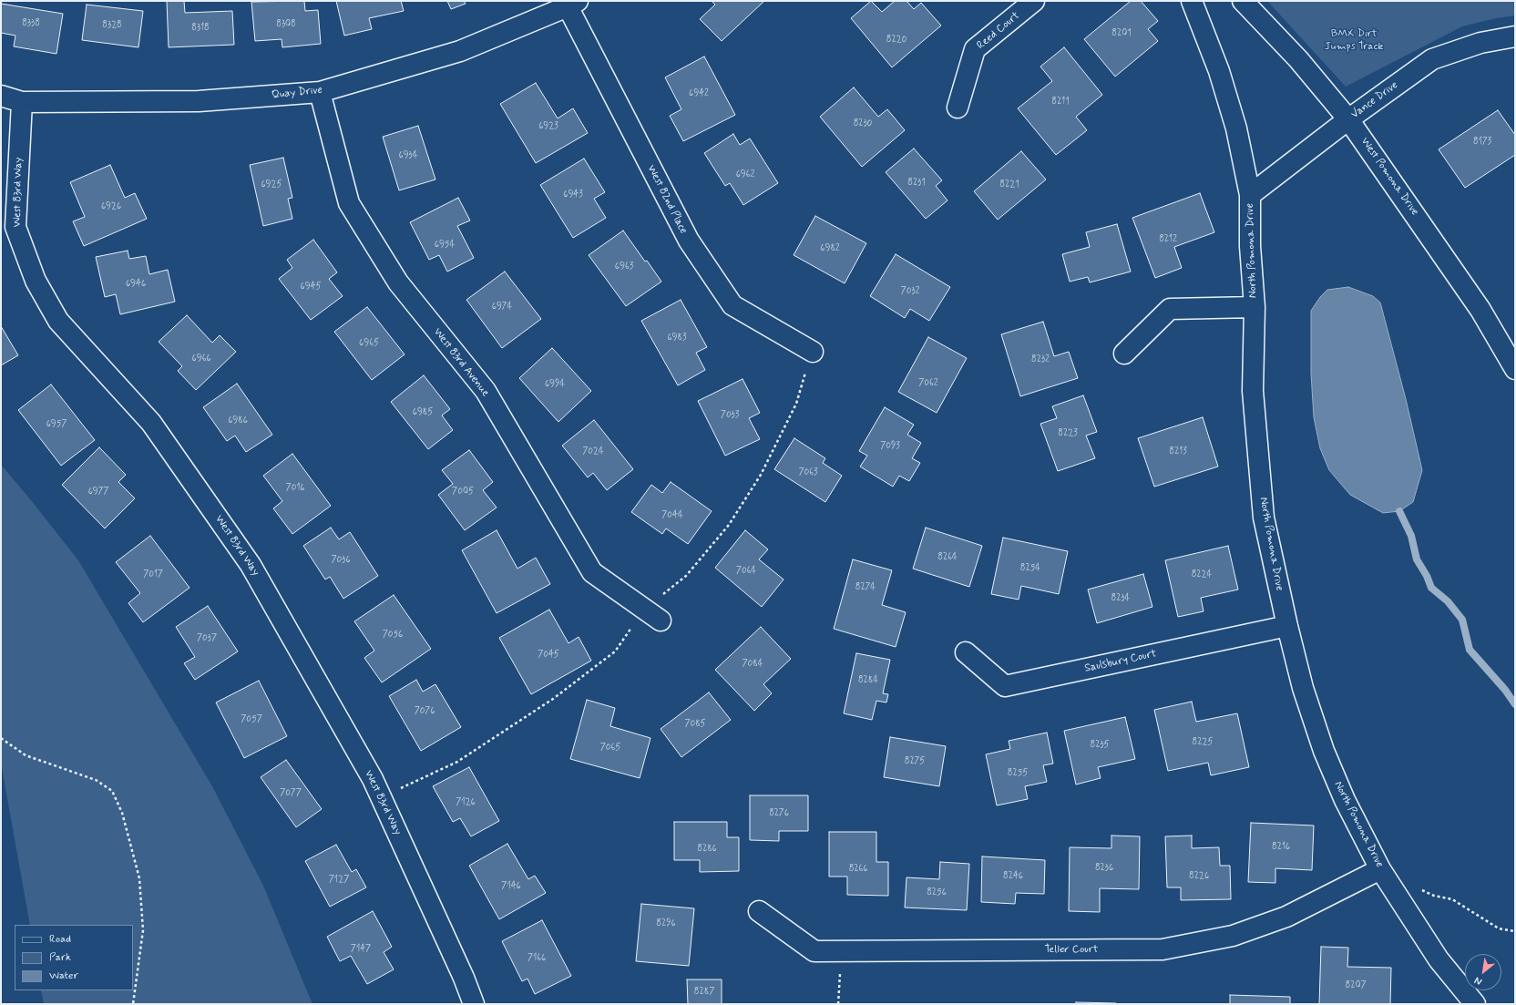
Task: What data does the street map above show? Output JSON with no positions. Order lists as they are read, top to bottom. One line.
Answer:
{"streets":{"street":["Reed Court","Quay Drive","Vance Drive","West Pomona Drive","West 83rd Way","West 82nd Place","North Pomona Drive","West 83rd Avenue","Saulsbury Court","Teller Court"]},"crossings":[["Quay Drive","West 83rd Way"],["Quay Drive","West 82nd Place"],["Quay Drive","West 83rd Avenue"],["Vance Drive","West Pomona Drive"],["Vance Drive","North Pomona Drive"],["North Pomona Drive","Saulsbury Court"],["North Pomona Drive","Teller Court"]],"parks":["BMX Dirt Jumps Track"],"house_numbers":["8338","8308","8328","8318","8201","8220","6942","8211","8230","6923","8173","6934","6962","8231","6925","8221","6943","6926","8212","6954","6982","6963","6946","6945","7032","6974","6983","6965","6966","8232","7062","6994","6985","7033","6986","6957","8223","7093","7024","8213","7063","7016","6977","7005","7044","8264","7036","8254","7064","7017","8224","8274","8234","7056","7037","7045","7084","8284","7076","7057","7085","8225","8235","7065","8275","8255","7077","7126","8276","8216","8286","8236","8266","8246","8226","7127","7146","8256","8296","7147","7166","8207","8287"],"legend":["Road","Park","Water"],"north":"bottom left"}
